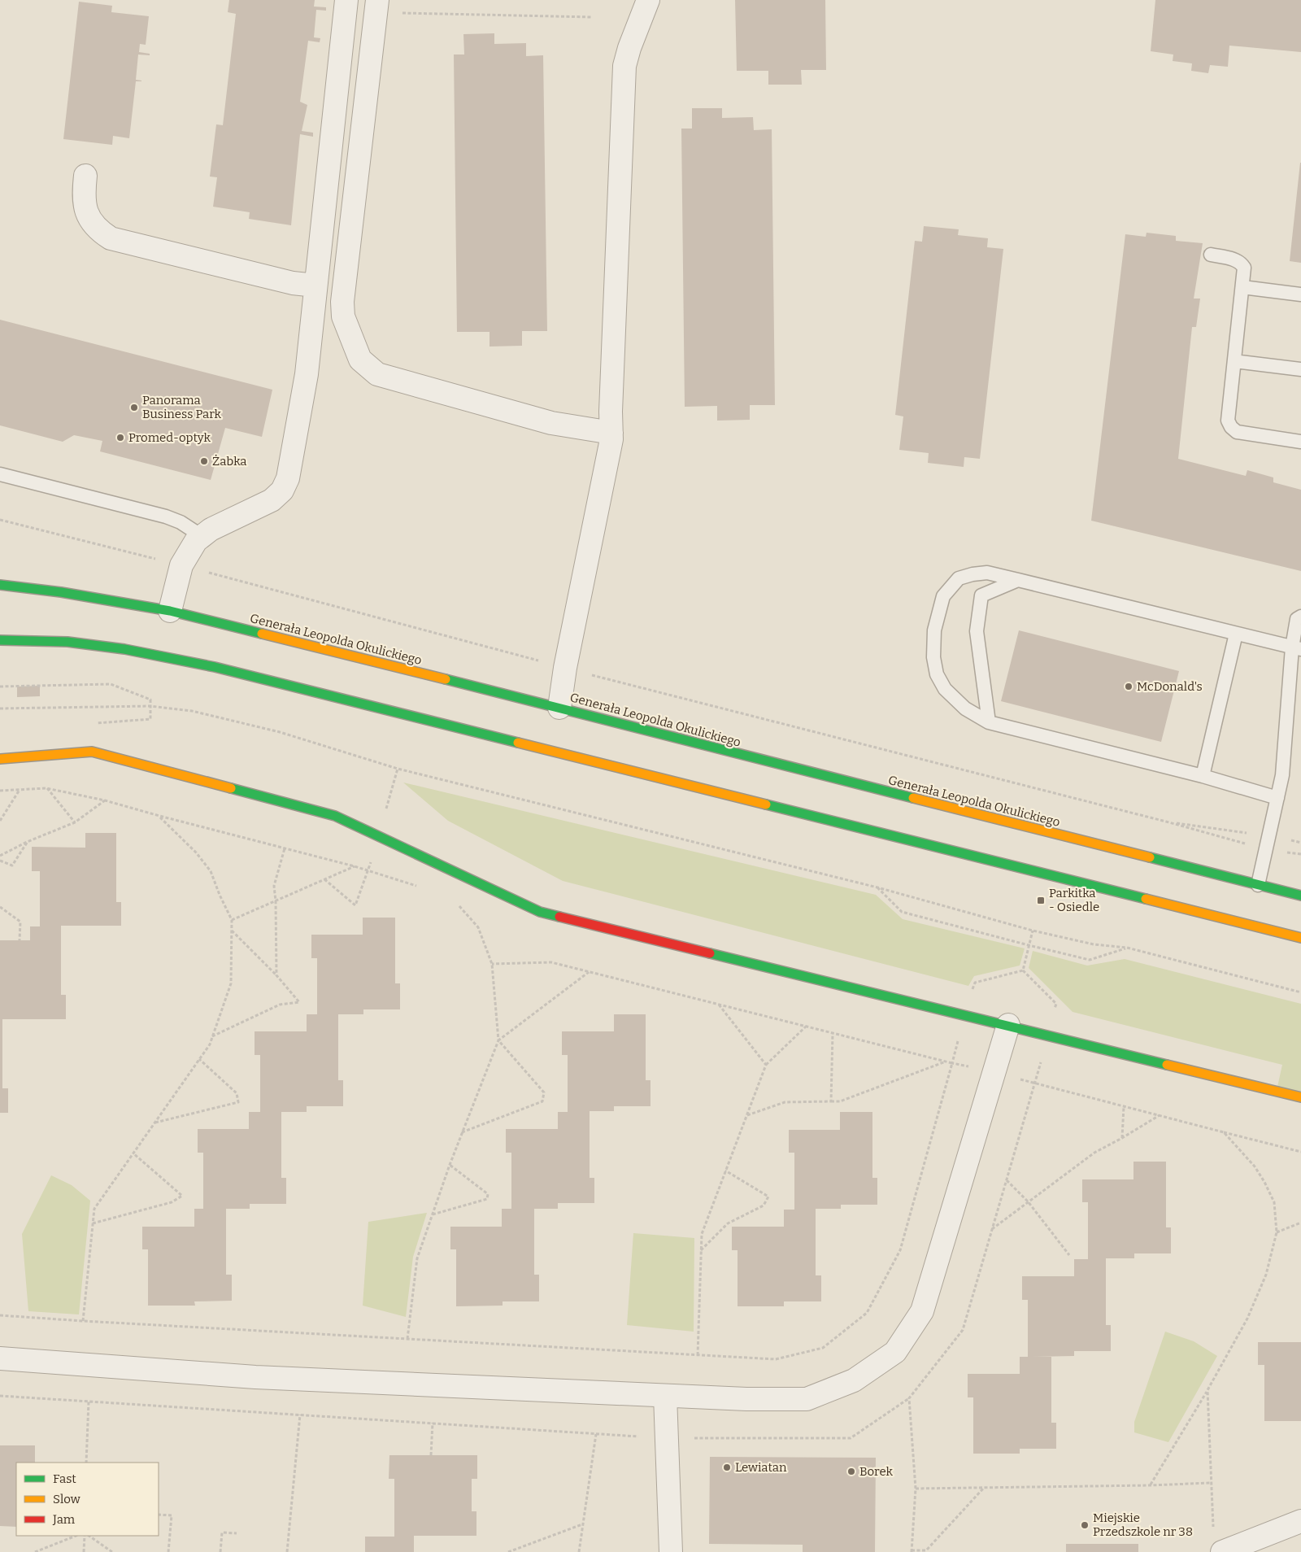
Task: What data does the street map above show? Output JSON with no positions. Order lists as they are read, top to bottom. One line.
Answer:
{"streets":{"main road":["Generała Leopolda Okulickiego"]},"places":{"other":["Panorama Business Park","Promed-optyk","Żabka","McDonald's","Lewiatan","Borek","Miejskie Przedszkole nr 38"],"transit":["Parkitka - Osiedle"]},"legend":["Fast","Slow","Jam"]}
